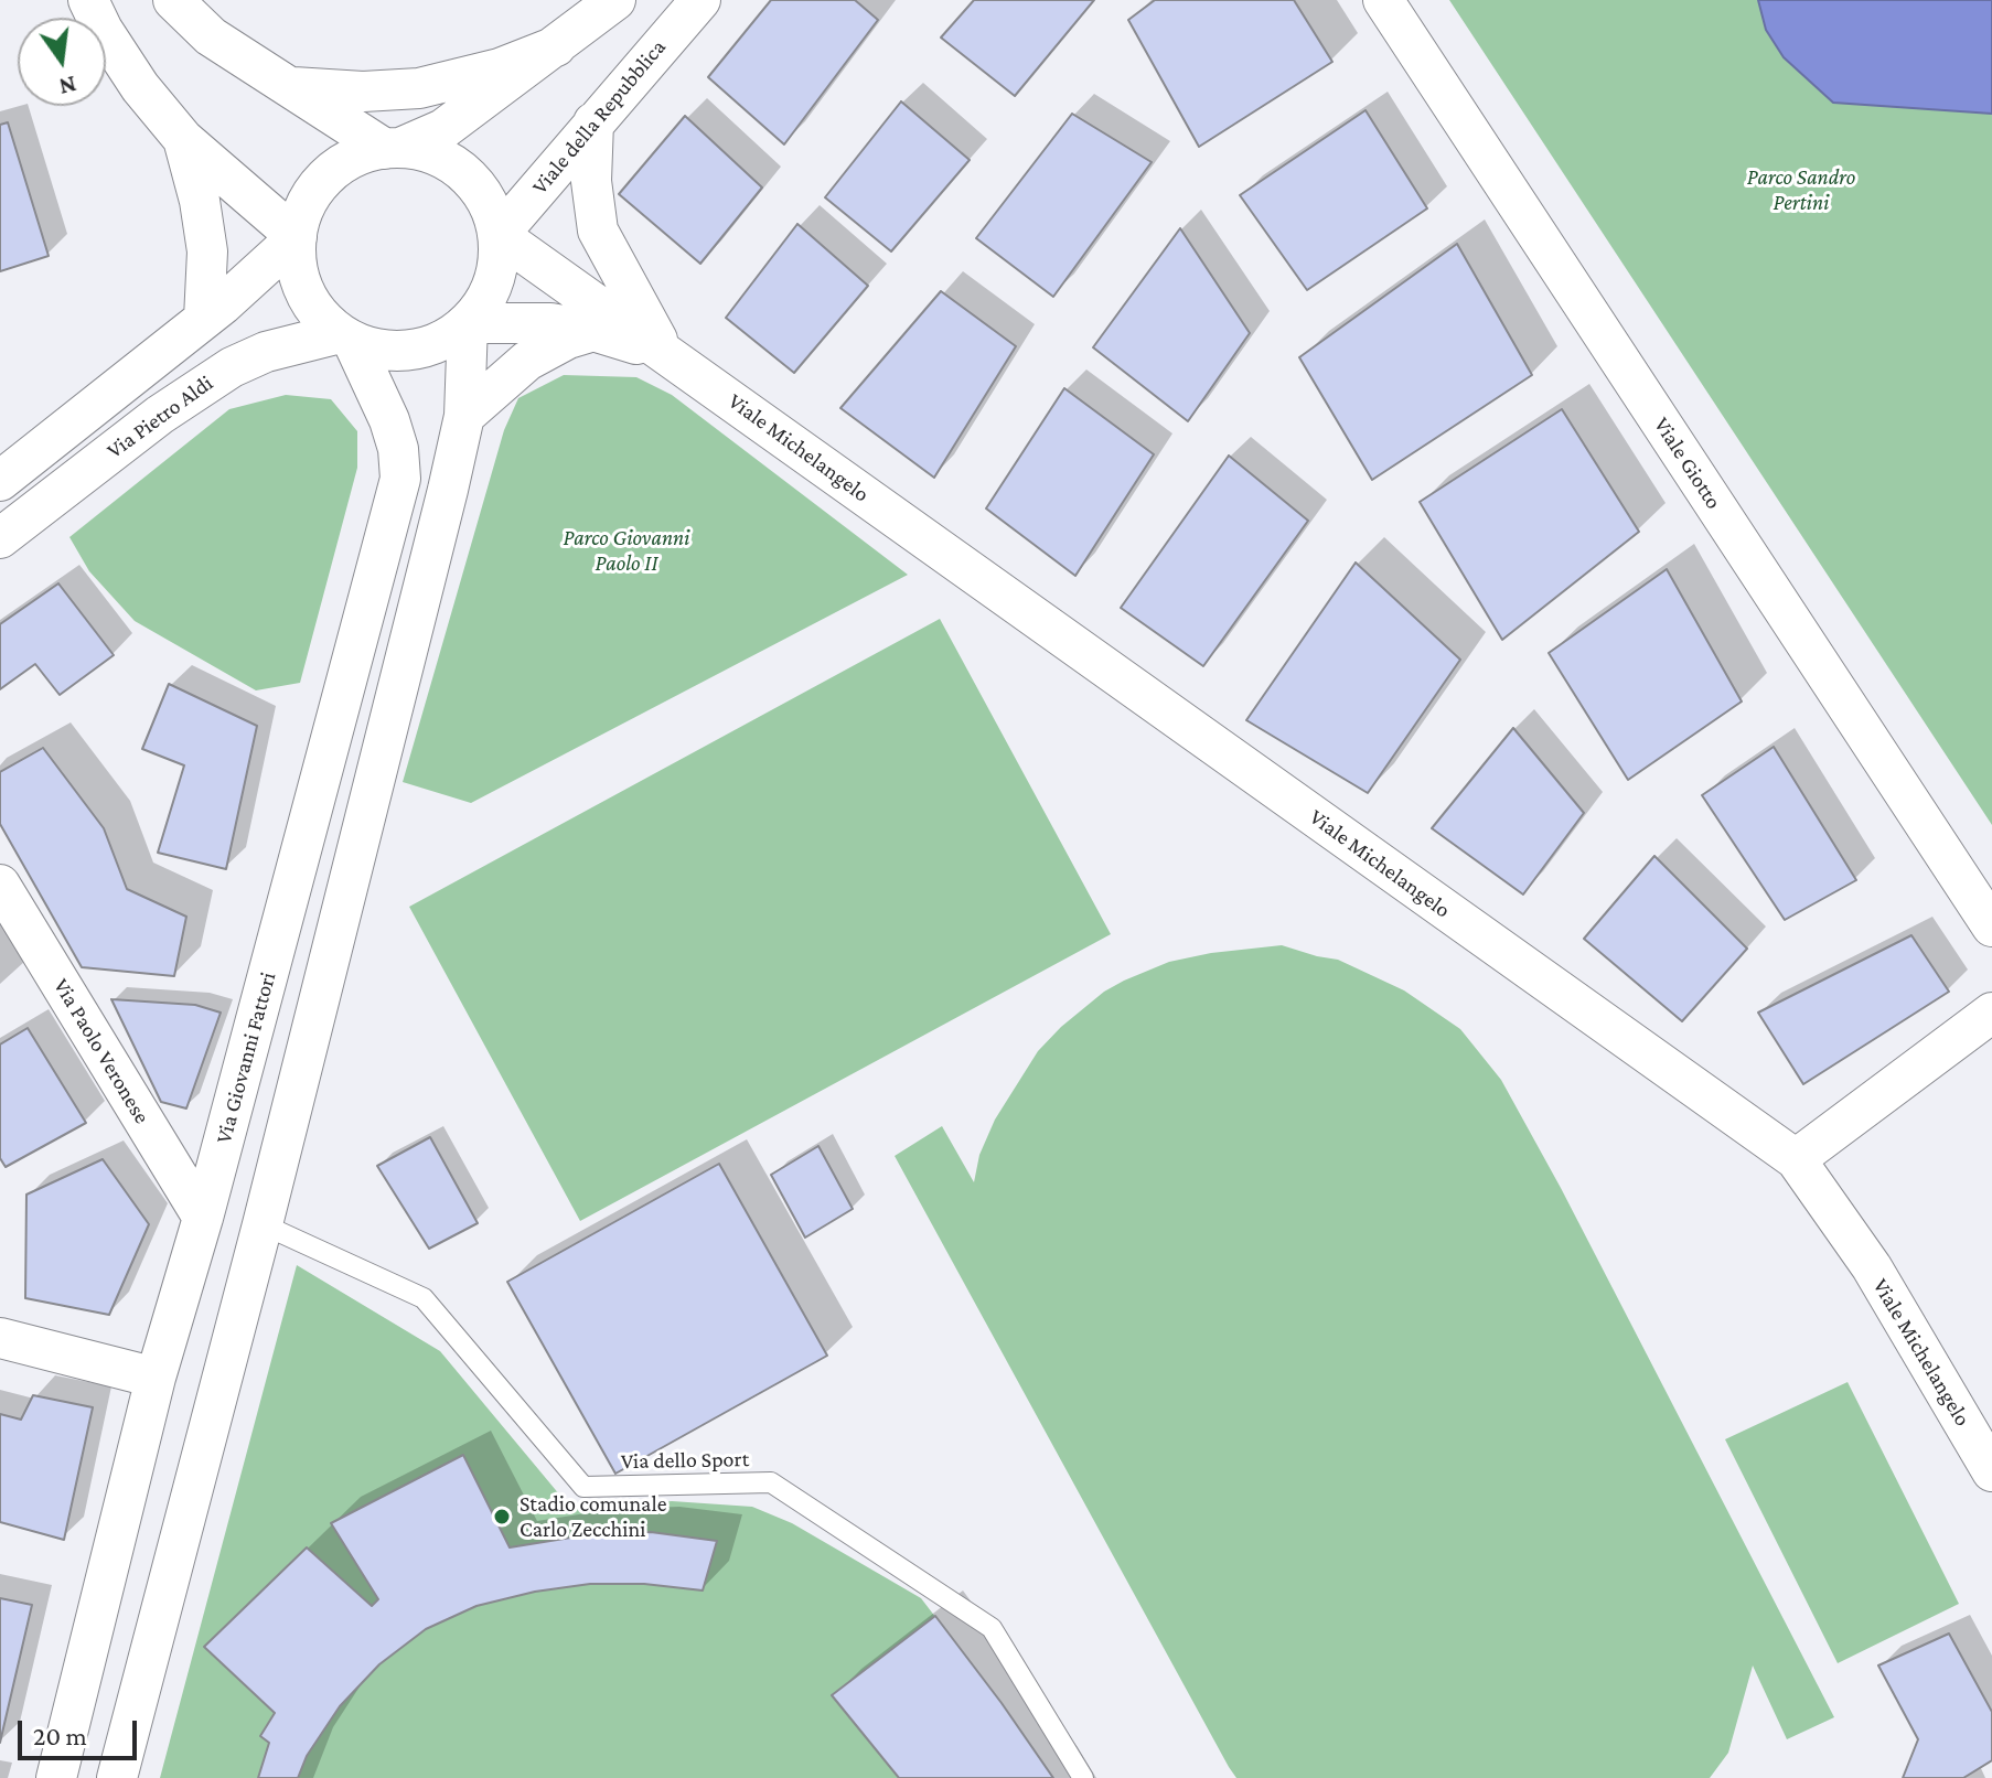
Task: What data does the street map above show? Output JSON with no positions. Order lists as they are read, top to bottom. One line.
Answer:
{"streets":{"street":["Viale della Repubblica","Via Pietro Aldi","Viale Michelangelo","Viale Giotto","Via Paolo Veronese","Via Giovanni Fattori"],"lane":["Via dello Sport"]},"crossings":[["Viale della Repubblica","Via Pietro Aldi"],["Viale della Repubblica","Viale Michelangelo"],["Viale della Repubblica","Via Giovanni Fattori"],["Via Pietro Aldi","Viale Michelangelo"],["Via Pietro Aldi","Via Giovanni Fattori"],["Viale Michelangelo","Via Giovanni Fattori"],["Via Paolo Veronese","Via Giovanni Fattori"]],"parks":["Parco Sandro Pertini","Parco Giovanni Paolo II"],"places":["Stadio comunale Carlo Zecchini"],"scale_bar":"20 m","north":"bottom"}
